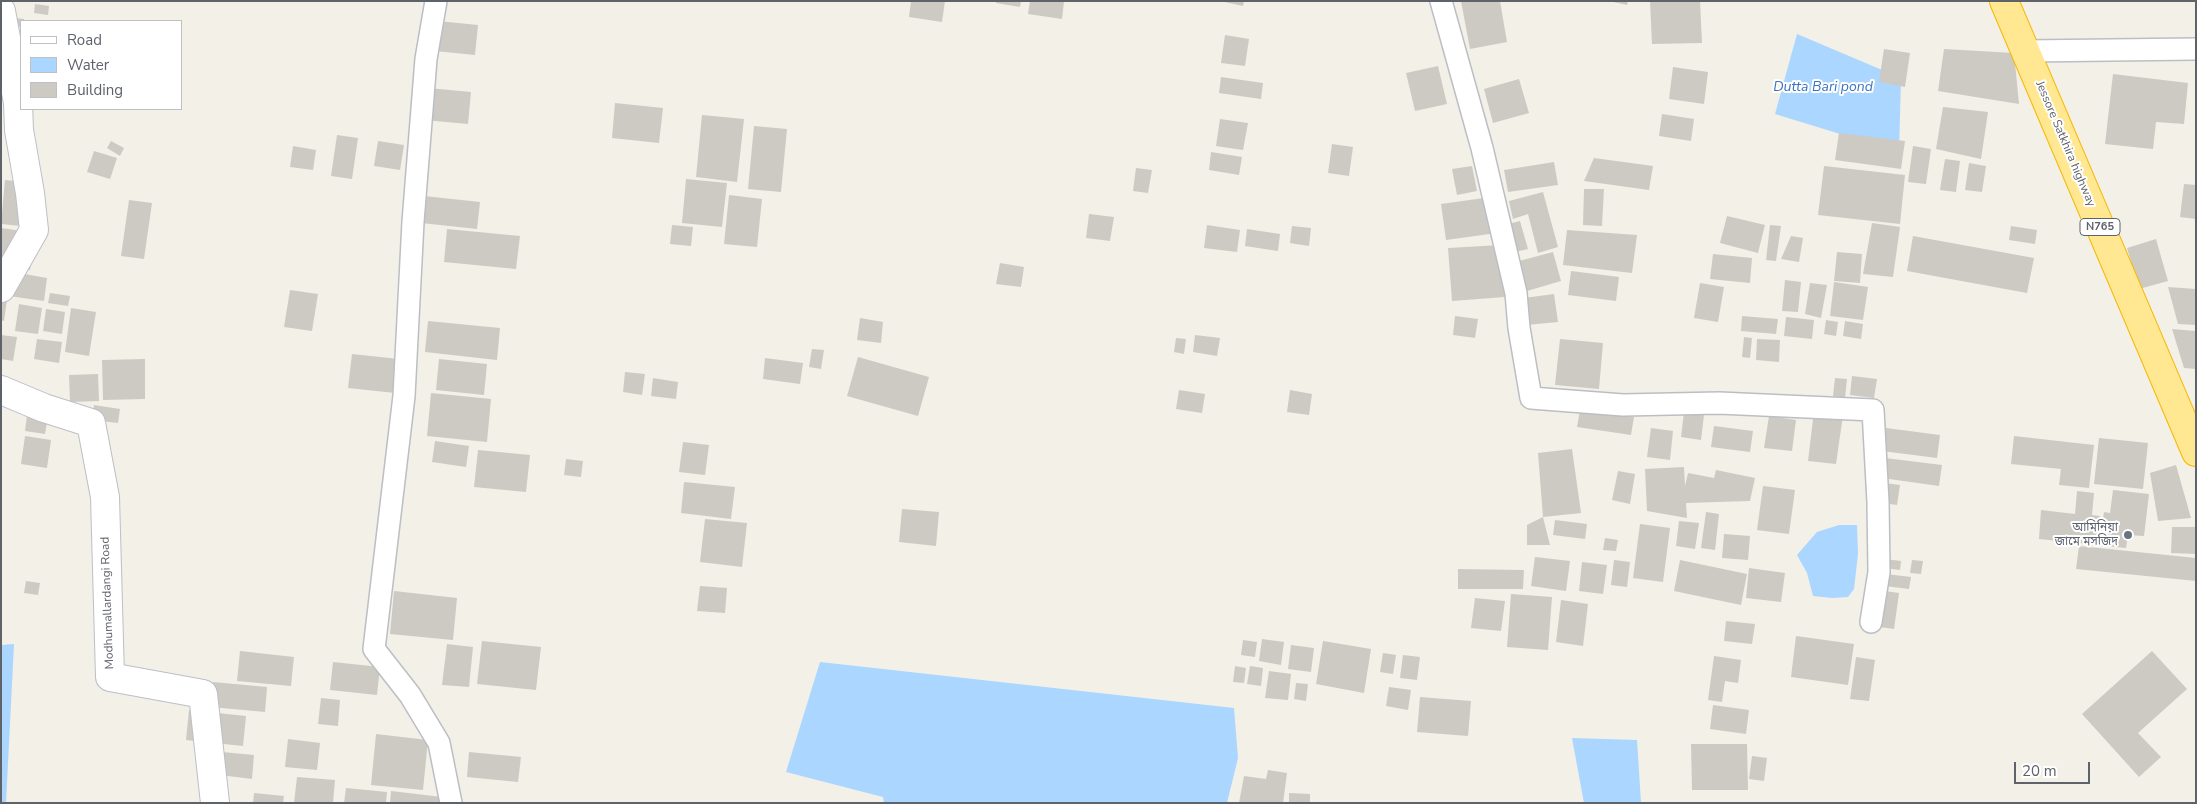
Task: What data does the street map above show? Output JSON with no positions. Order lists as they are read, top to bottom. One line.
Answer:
{"streets":{"highway":["Jessore Satkhira highway","N765"],"street":["Modhumallardangi Road"]},"water":["Dutta Bari pond"],"places":["আমিনিয়া জামে মসজিদ"],"legend":["Road","Water","Building"],"scale_bar":"20 m"}
